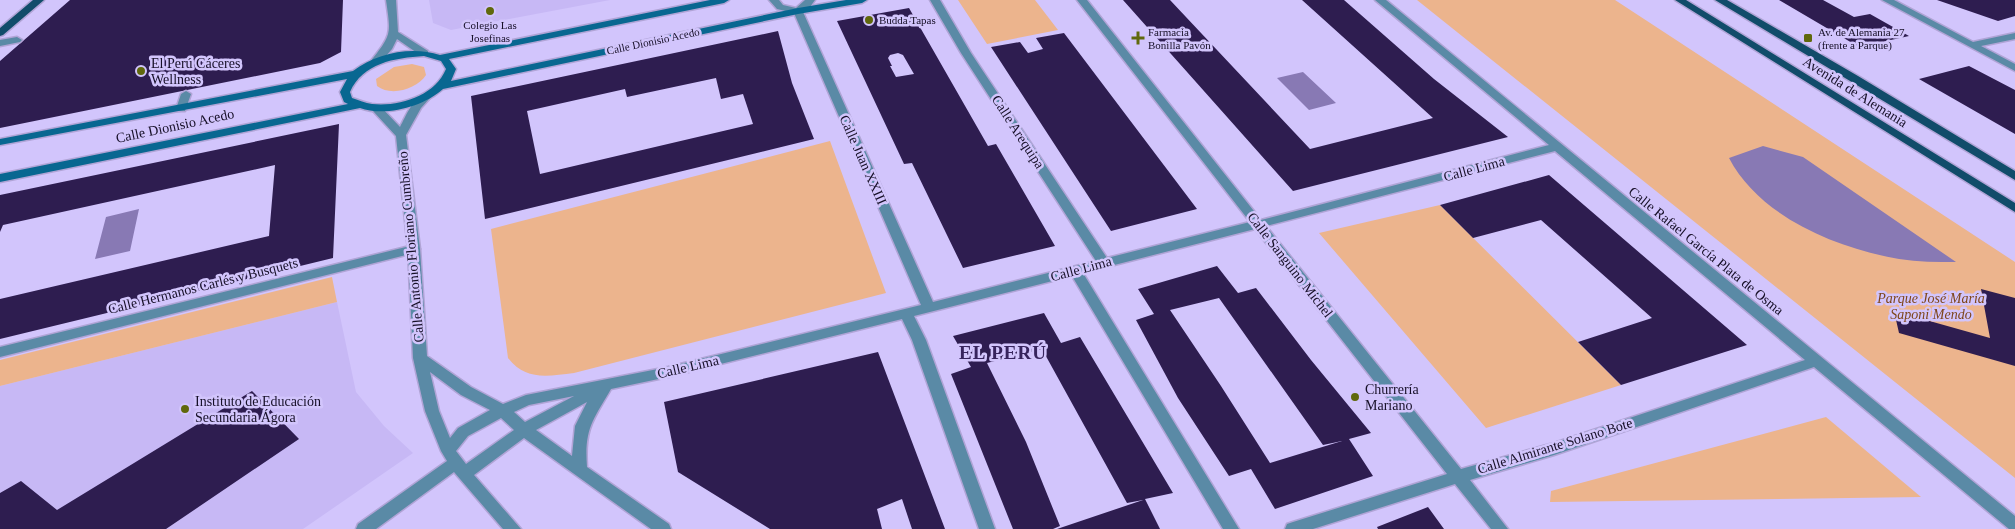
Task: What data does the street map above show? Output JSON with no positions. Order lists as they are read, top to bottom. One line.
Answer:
{"streets":{"main road":["Calle Dionisio Acedo","Avenida de Alemania"],"street":["Calle Arequipa","Calle Juan XXIII","Calle Lima","Calle Antonio Floriano Cumbreño","Calle Rafael García Plata de Osma","Calle Sanguino Michel","Calle Hermanos Carlés y Busquets","Calle Almirante Solano Bote"]},"crossings":[["Calle Dionisio Acedo","Calle Juan XXIII"],["Calle Arequipa","Calle Lima"],["Calle Juan XXIII","Calle Lima"],["Calle Lima","Calle Antonio Floriano Cumbreño"],["Calle Lima","Calle Rafael García Plata de Osma"],["Calle Lima","Calle Sanguino Michel"],["Calle Antonio Floriano Cumbreño","Calle Hermanos Carlés y Busquets"],["Calle Rafael García Plata de Osma","Calle Almirante Solano Bote"],["Calle Sanguino Michel","Calle Almirante Solano Bote"]],"districts":["EL PERÚ"],"parks":["Parque José María Saponi Mendo"],"places":{"other":["Colegio Las Josefinas","Budda Tapas","El Perú Cáceres Wellness","Churrería Mariano","Instituto de Educación Secundaria Ágora"],"health":["Farmacia Bonilla Pavón"],"transit":["Av. de Alemania 27 (frente a Parque)"]}}
